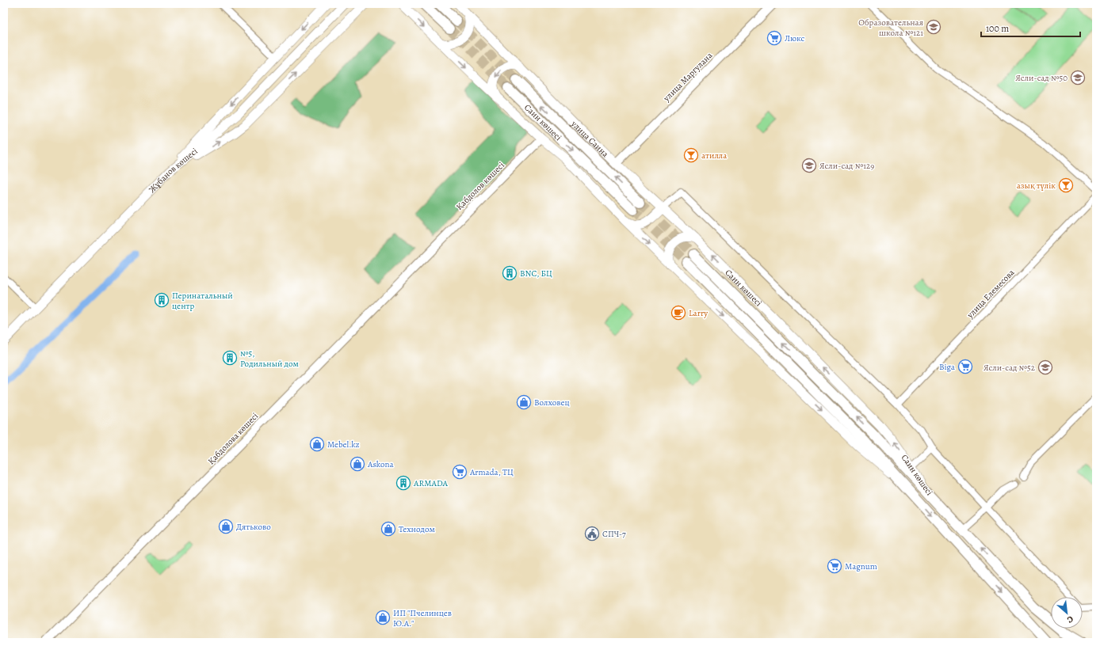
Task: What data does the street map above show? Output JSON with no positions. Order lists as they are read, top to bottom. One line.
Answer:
{"streets":{"main road":["Саин көшесі","улица Саина","Жұбанов көшесі"],"street":["улица Маргулана","Қабдолов көшесі","улица Елемесова","Қабдолова көшесі"]},"crossings":[["улица Маргулана","улица Саина"],["Саин көшесі","улица Саина"],["Саин көшесі","Қабдолов көшесі"],["Қабдолов көшесі","Қабдолова көшесі"]],"places":{"school or university":["Образовательная школа №121","Ясли-сад №50","Ясли-сад №129","Ясли-сад №52"],"supermarket":["Люкс","Biga","Armada, ТЦ","Magnum"],"bar":["атилла","азық түлік"],"building":["BNC, БЦ","Перинатальный центр","№5, Родильный дом","ARMADA"],"cafe":["Larry"],"shop":["Волховец","Mebel.kz","Askona","Дятьково","Технодом","ИП \"Пчелинцев Ю.А.\""],"public building":["СПЧ-7"]},"scale_bar":"100 m","north":"bottom right"}
